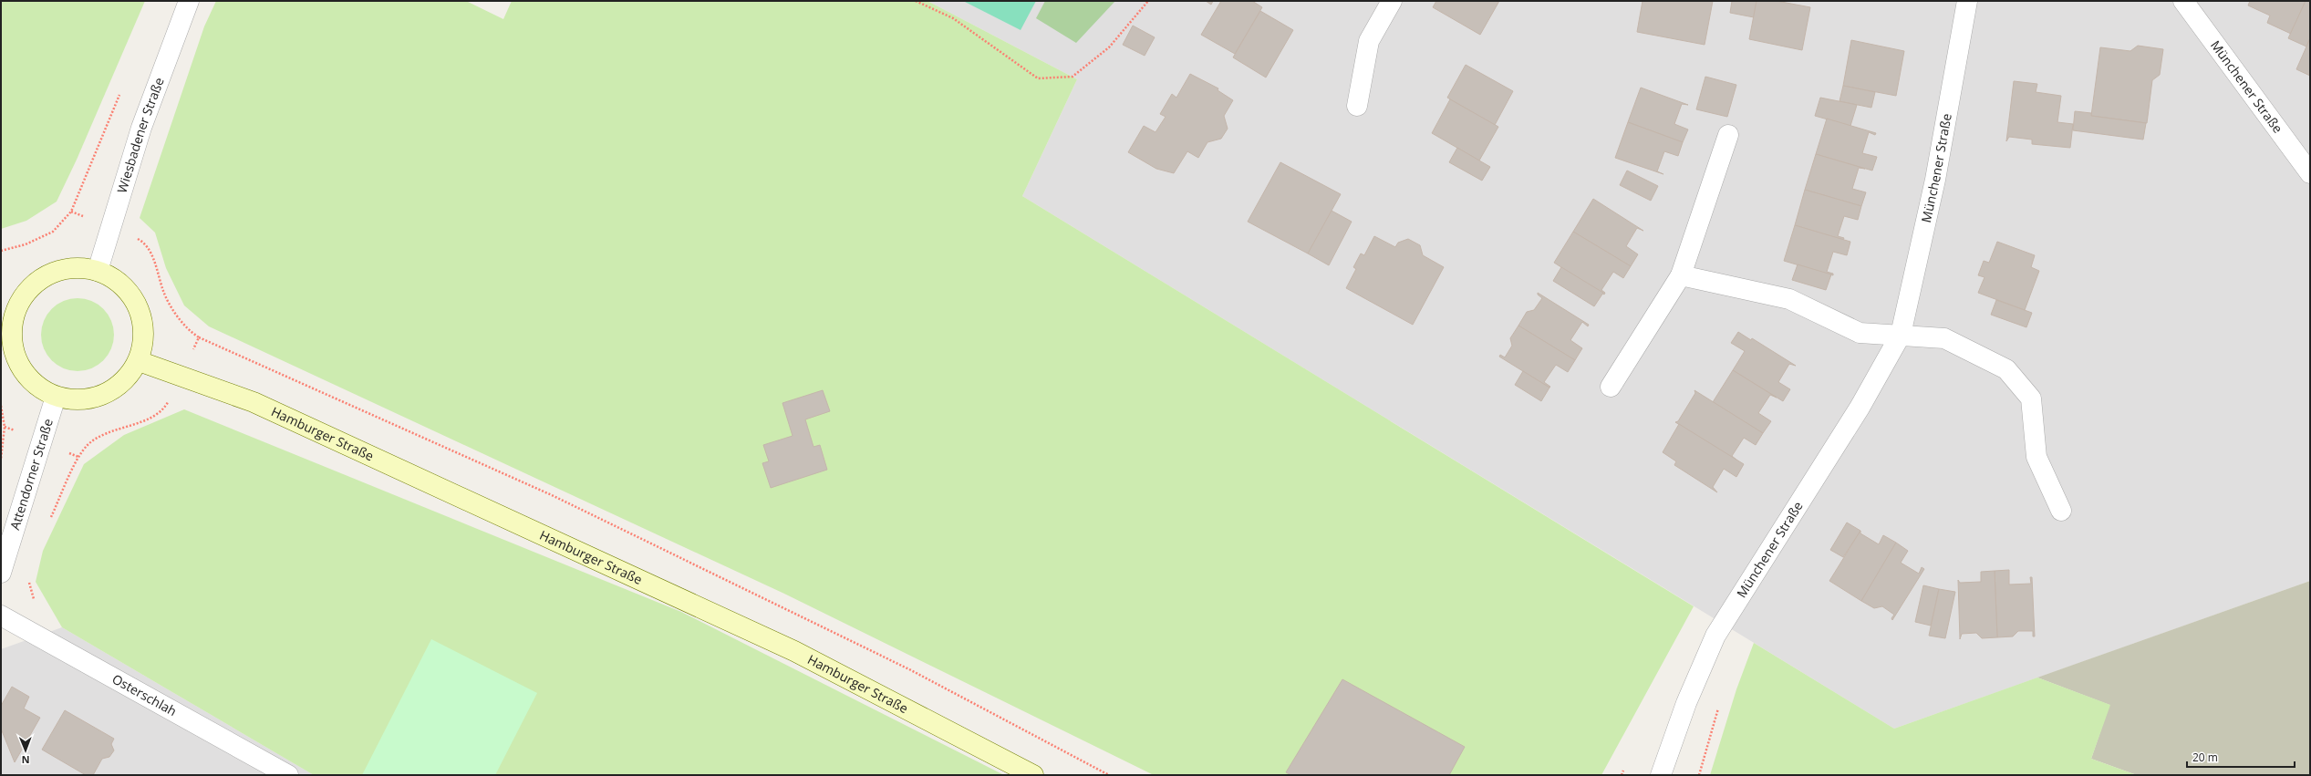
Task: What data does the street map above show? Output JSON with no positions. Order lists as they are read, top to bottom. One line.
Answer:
{"streets":{"main road":["Hamburger Straße"],"street":["Münchener Straße","Wiesbadener Straße","Attendorner Straße","Osterschlah"]},"scale_bar":"20 m","north":"bottom"}
